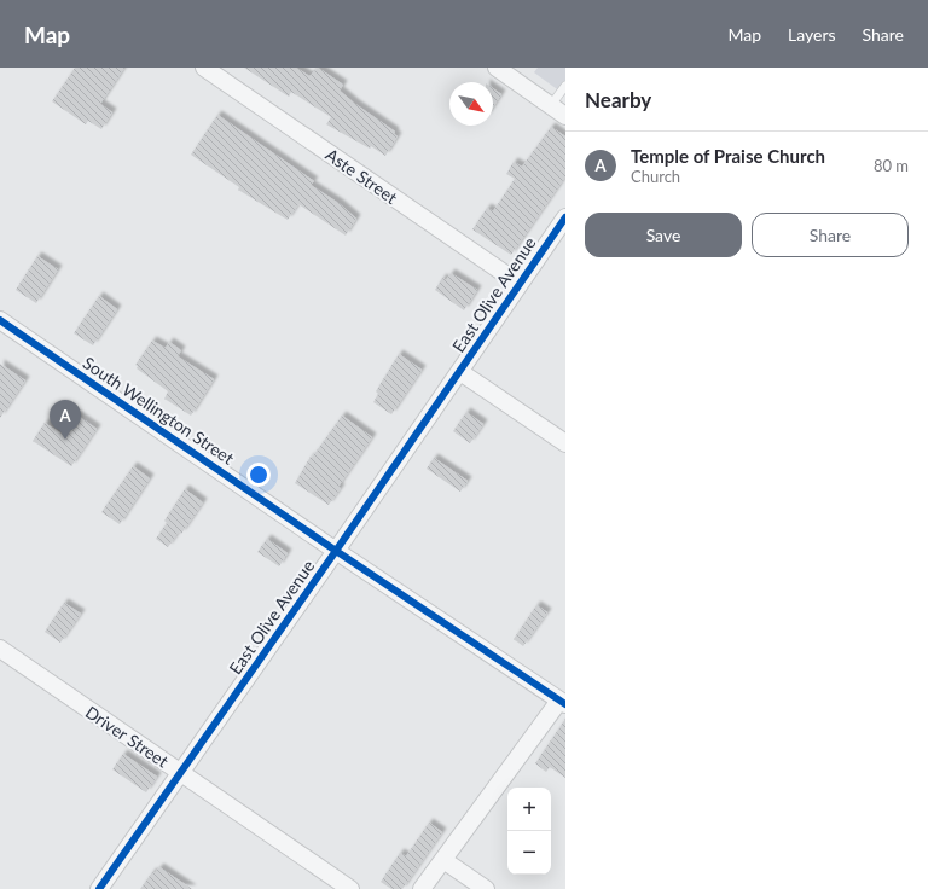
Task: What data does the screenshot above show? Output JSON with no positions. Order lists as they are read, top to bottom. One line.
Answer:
{"streets":{"street":["Aste Street","East Olive Avenue","South Wellington Street","Driver Street"]},"crossings":[["Aste Street","East Olive Avenue"],["East Olive Avenue","South Wellington Street"],["East Olive Avenue","Driver Street"]],"north":"bottom right","page":{"header":"Map","nav":["Map","Layers","Share"],"heading":"Nearby","list":[{"mark":"A","name":"Temple of Praise Church","note":"Church","value":"80 m"}],"buttons":["Save","Share"],"pins":"A","map_buttons":["+","−"]}}
